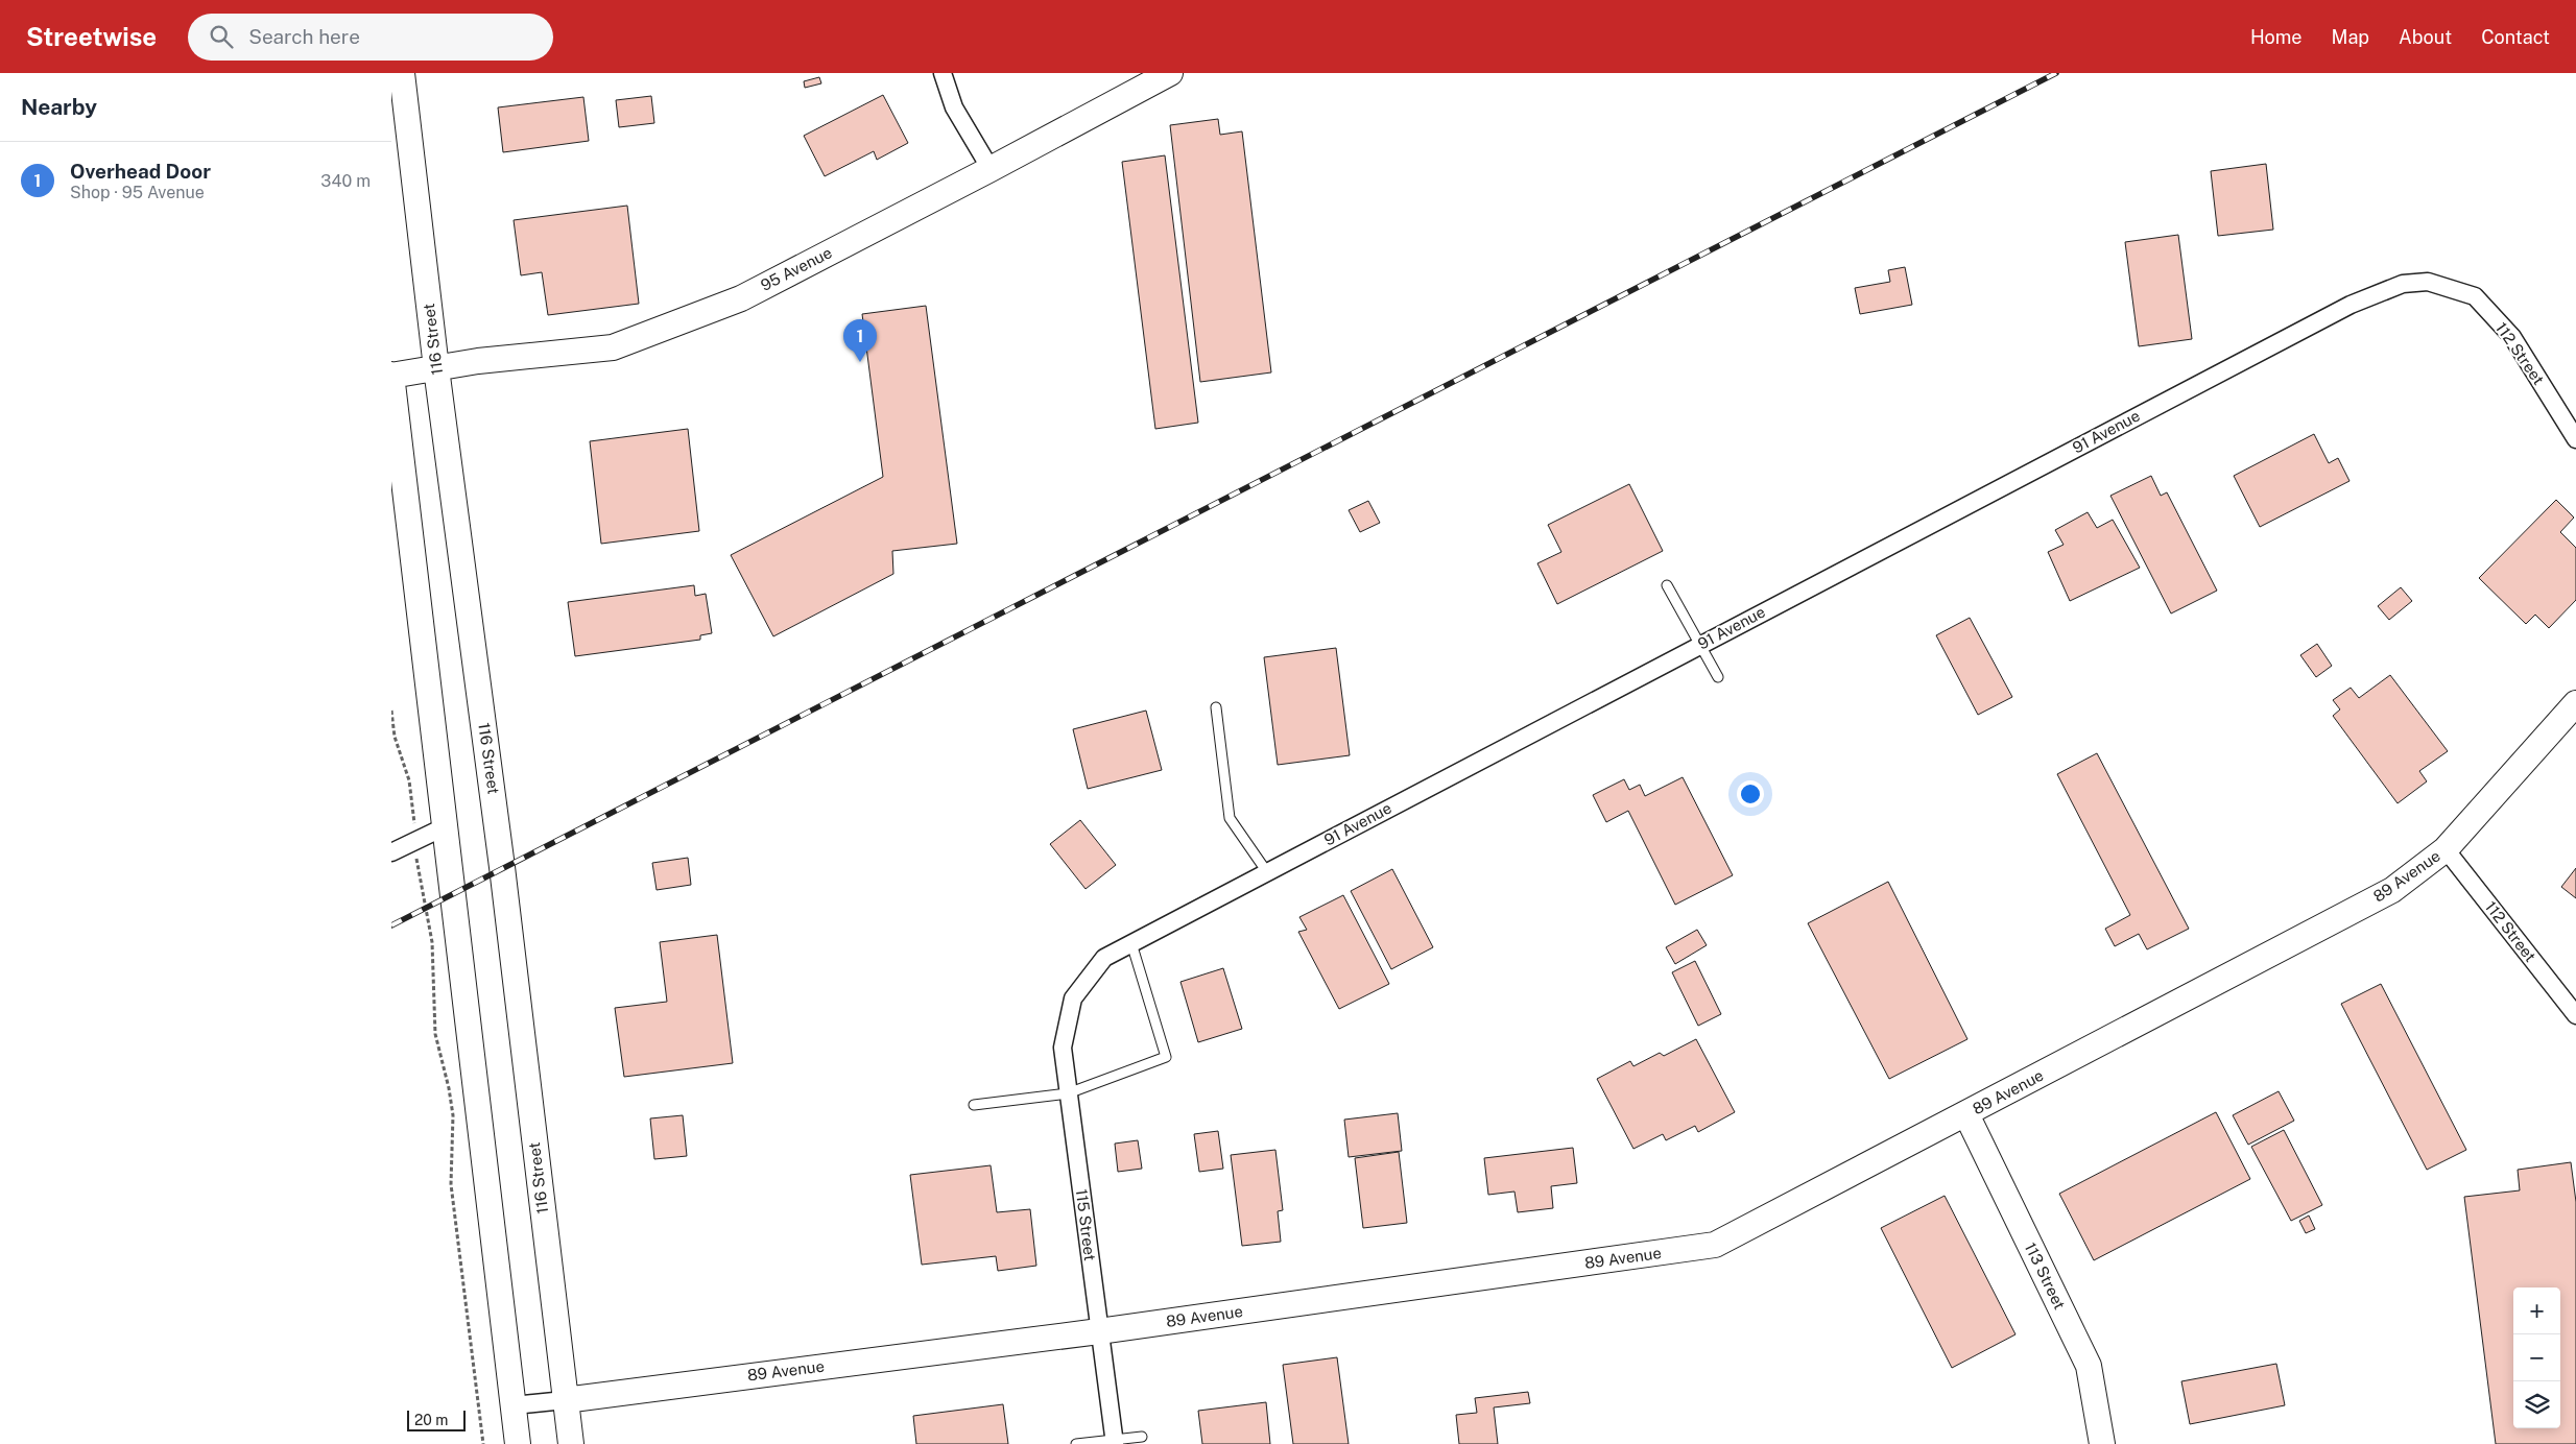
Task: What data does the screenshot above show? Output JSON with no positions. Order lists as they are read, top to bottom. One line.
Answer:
{"streets":{"street":["95 Avenue","116 Street","112 Street","91 Avenue","89 Avenue","115 Street","113 Street"]},"crossings":[["95 Avenue","116 Street"],["116 Street","89 Avenue"],["112 Street","91 Avenue"],["112 Street","89 Avenue"],["91 Avenue","115 Street"],["89 Avenue","115 Street"],["89 Avenue","113 Street"]],"scale_bar":"20 m","page":{"header":"Streetwise","search":"Search here","nav":["Home","Map","About","Contact"],"heading":"Nearby","list":[{"mark":"1","name":"Overhead Door","note":"Shop · 95 Avenue","value":"340 m"}],"pins":"1","map_buttons":["+","−"],"scale":"20 m"}}
